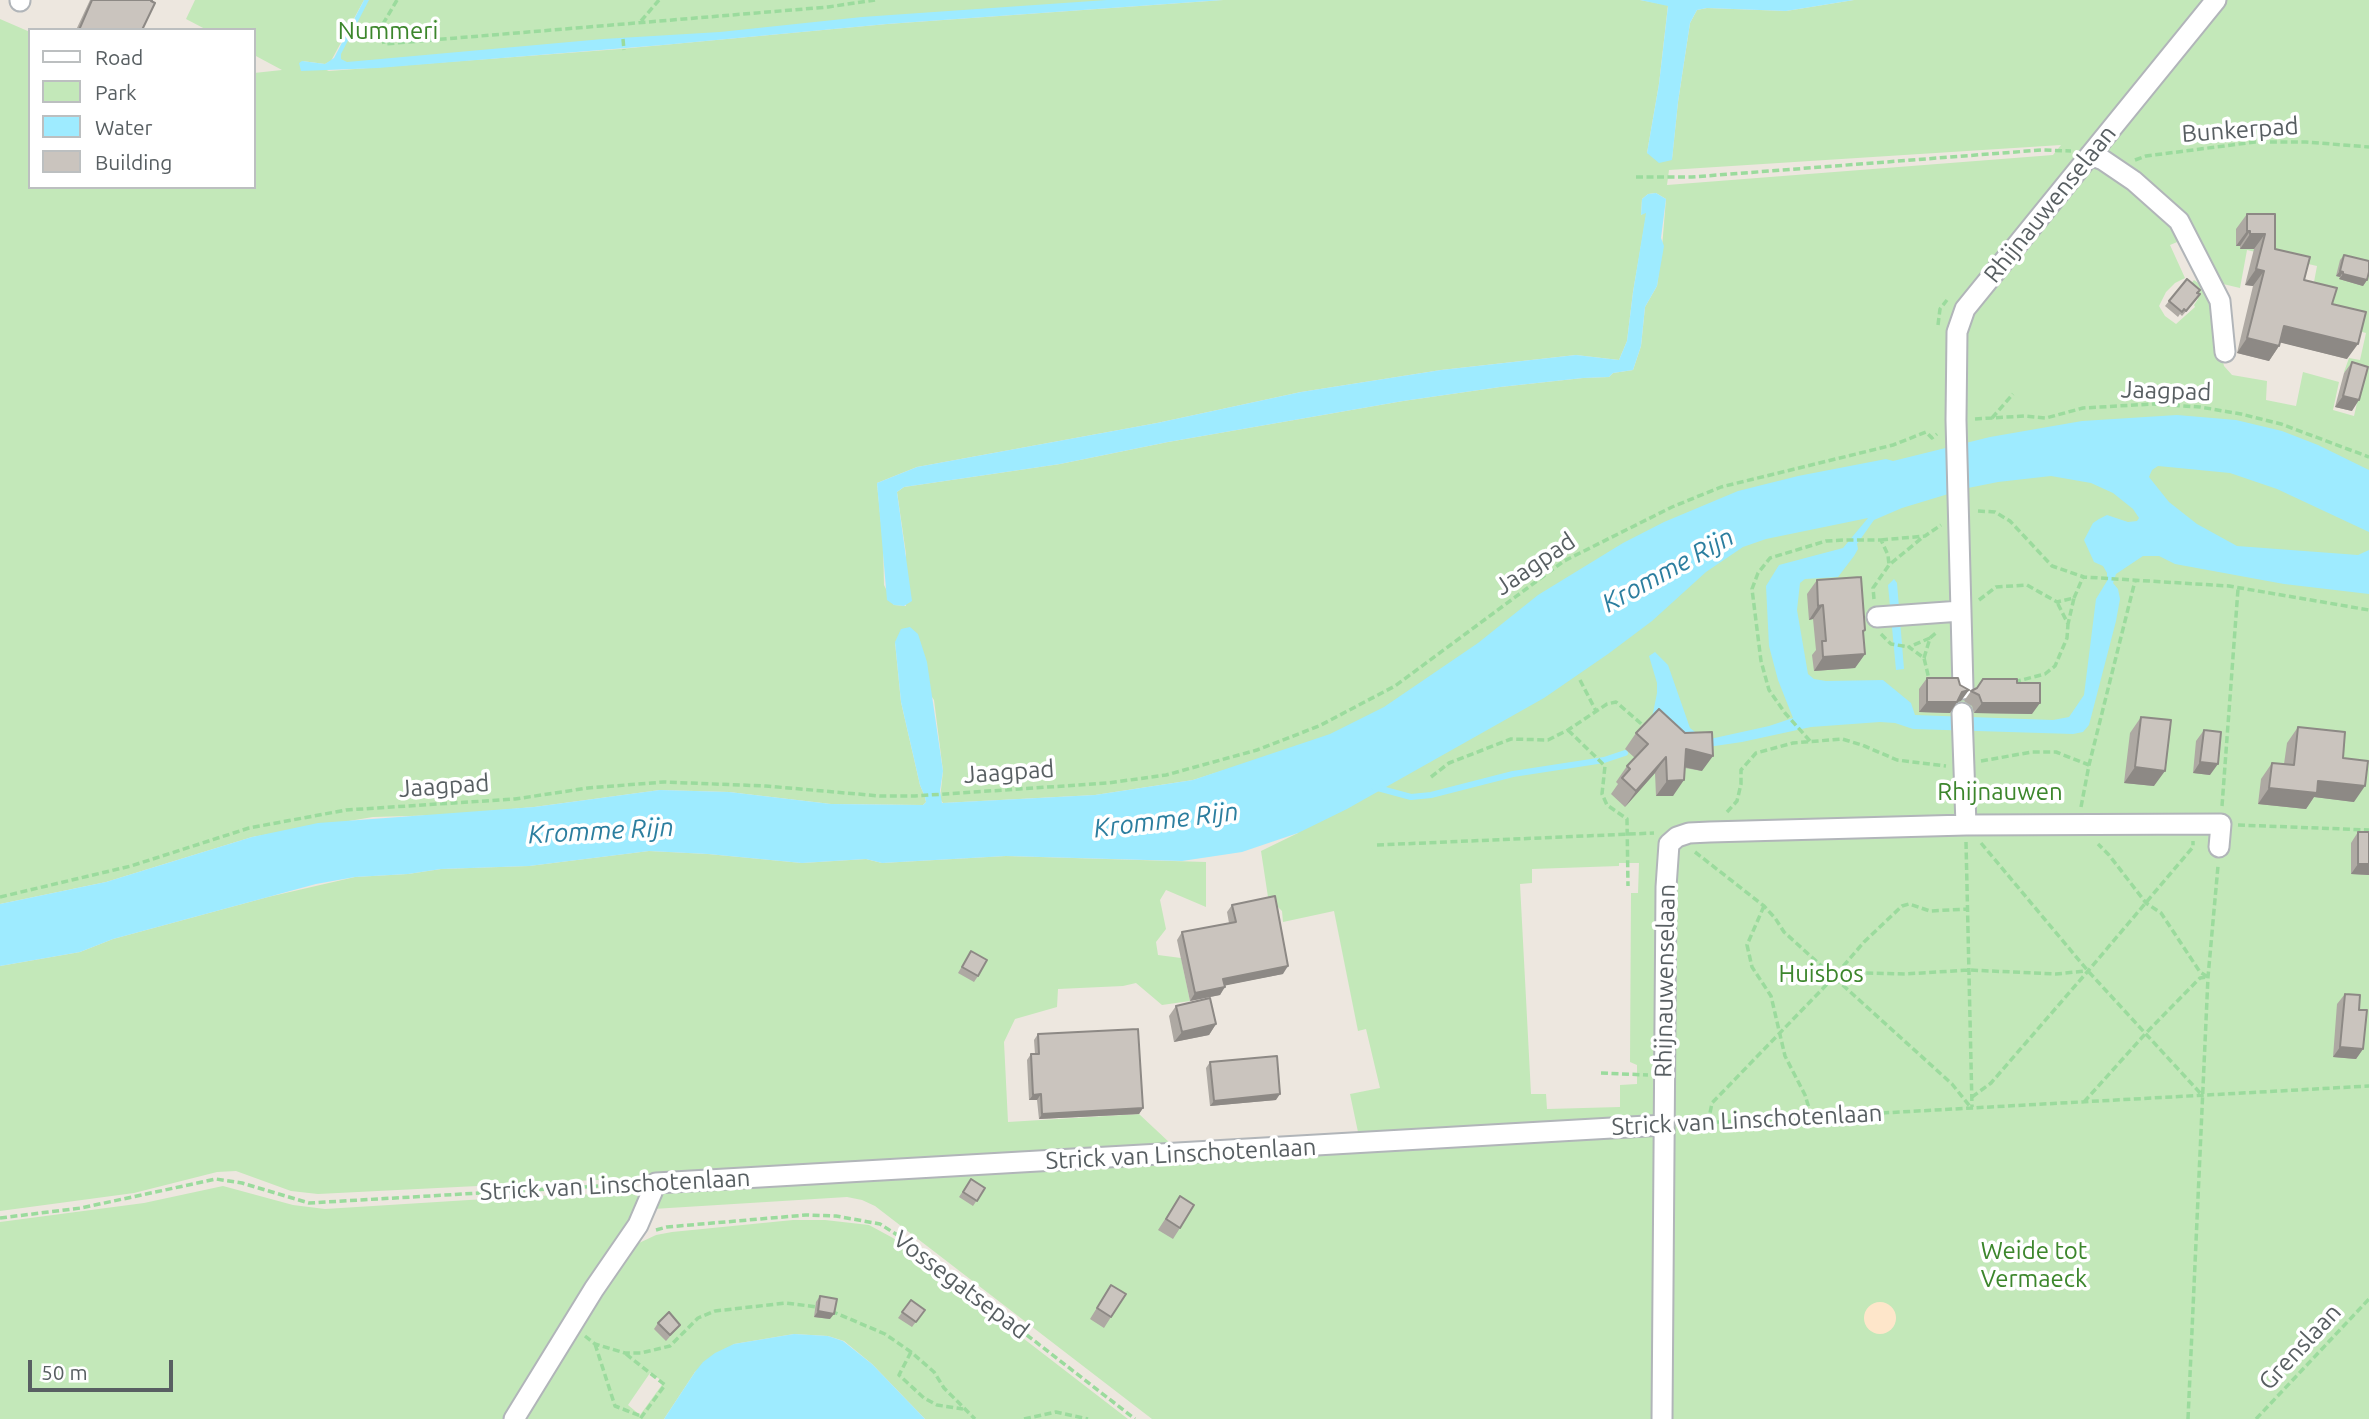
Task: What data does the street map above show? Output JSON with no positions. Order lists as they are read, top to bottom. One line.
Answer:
{"streets":{"street":["Rhijnauwenselaan","Strick van Linschotenlaan"],"path":["Bunkerpad","Jaagpad","Vossegatsepad","Grenslaan"]},"crossings":[["Rhijnauwenselaan","Jaagpad"],["Rhijnauwenselaan","Strick van Linschotenlaan"]],"water":["Kromme Rijn"],"parks":["Nummeri","Rhijnauwen","Huisbos","Weide tot Vermaeck"],"legend":["Road","Park","Water","Building"],"scale_bar":"50 m"}
